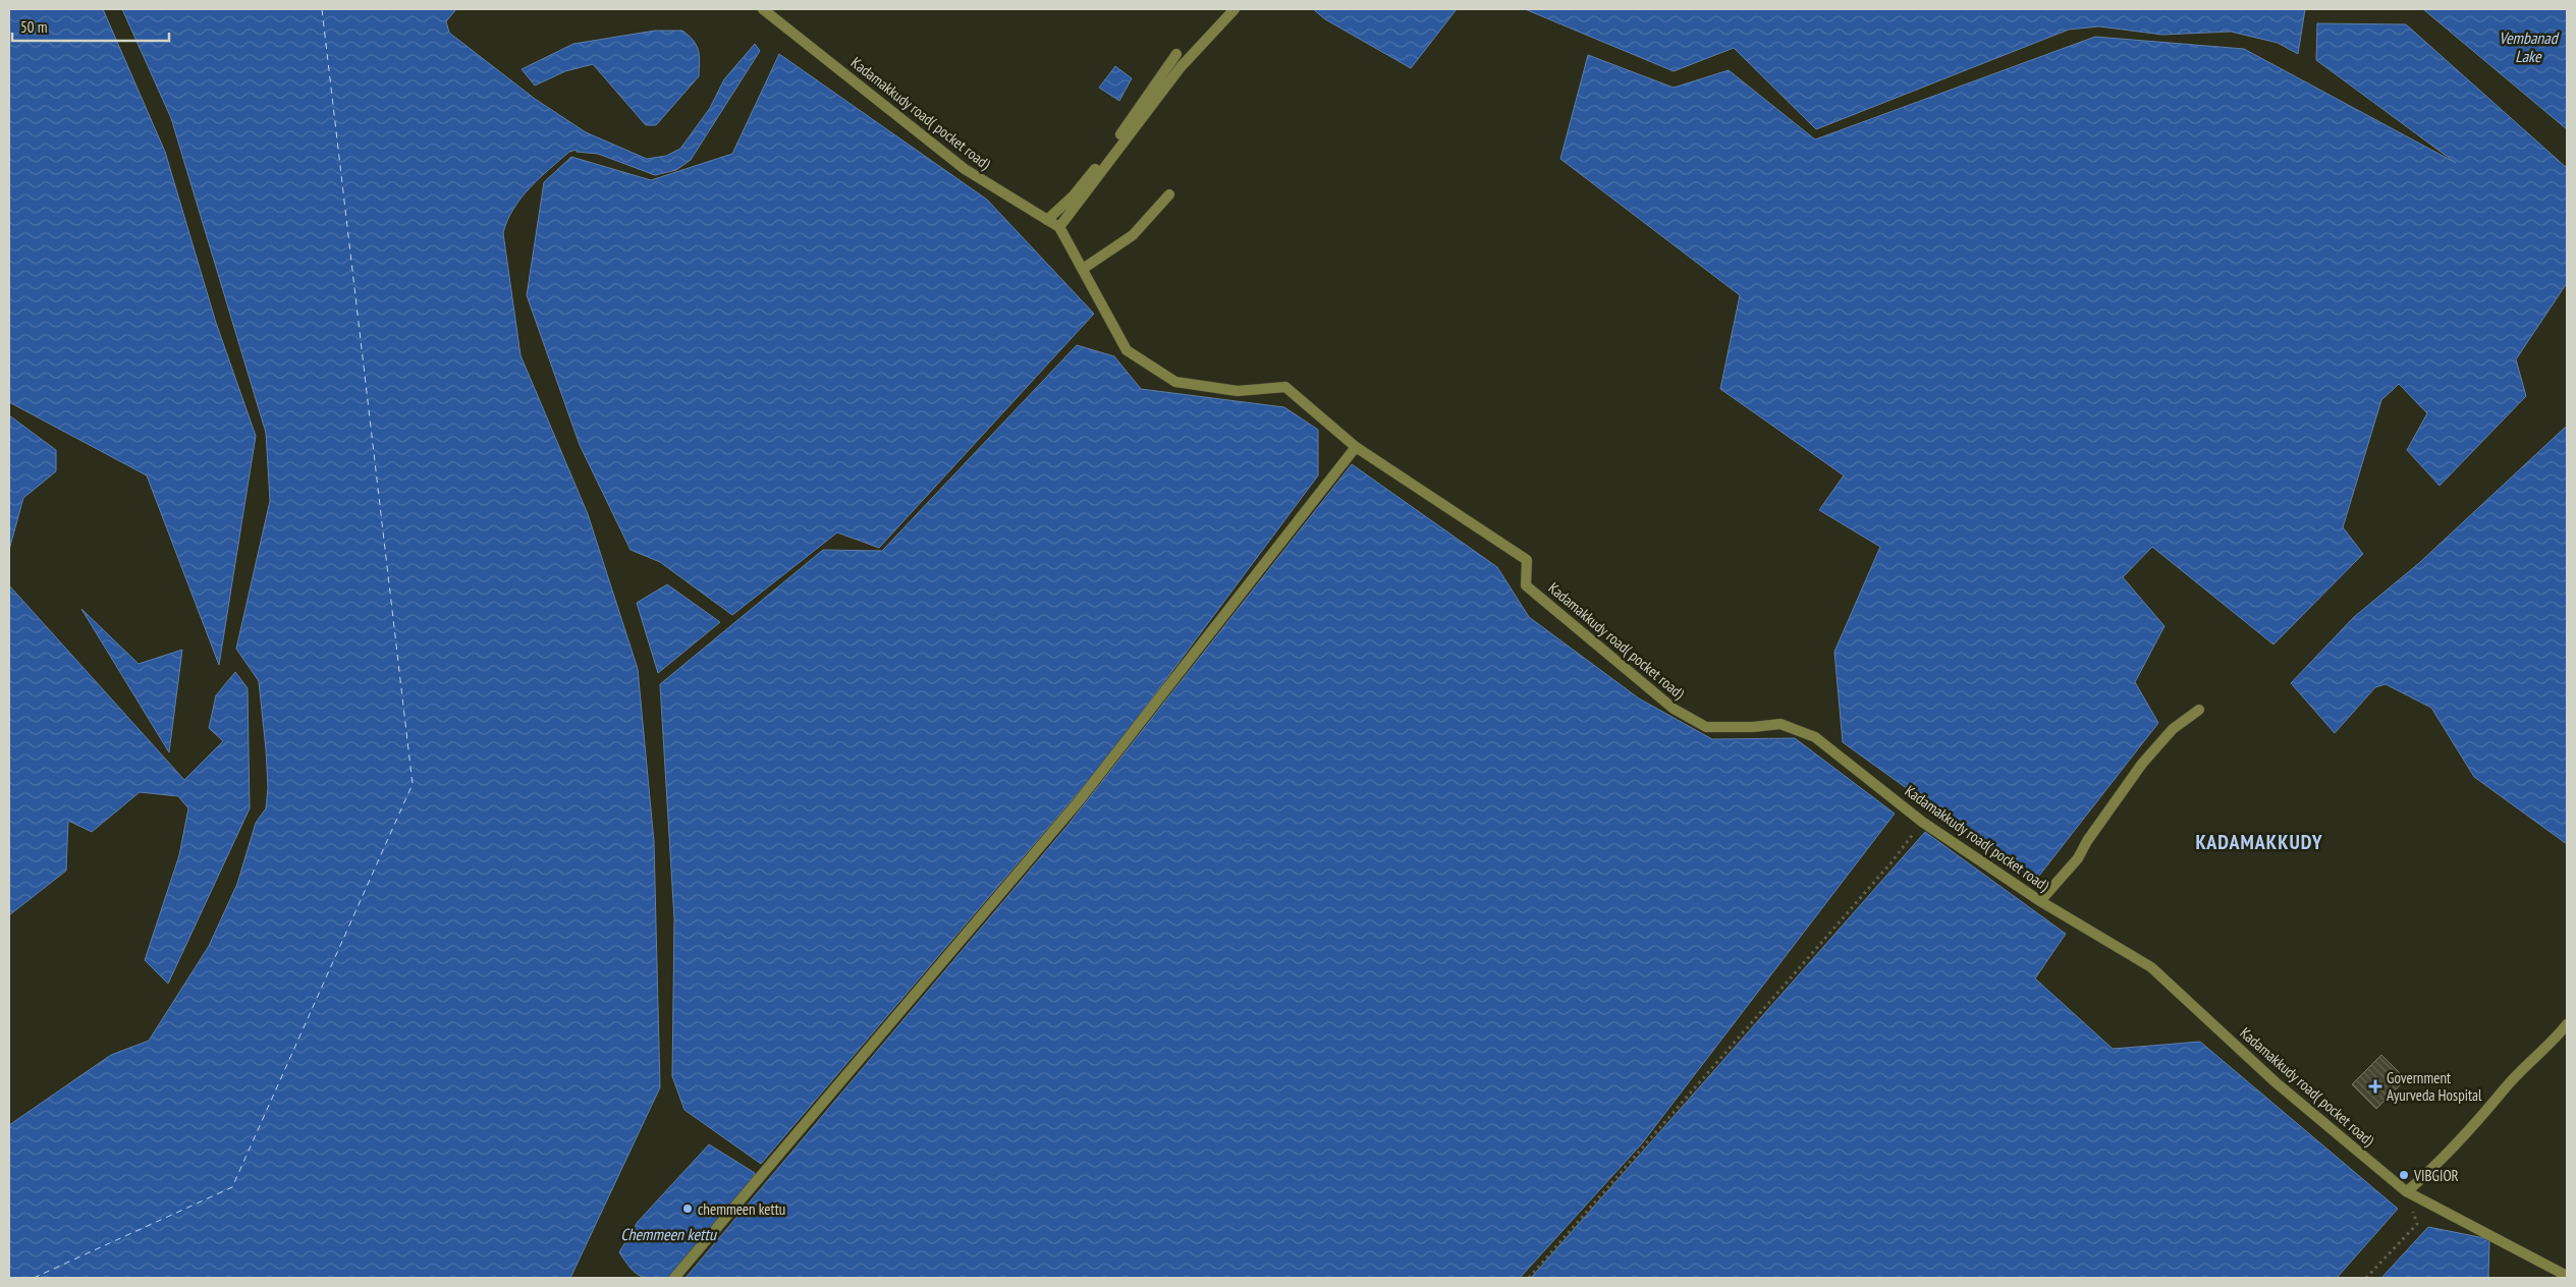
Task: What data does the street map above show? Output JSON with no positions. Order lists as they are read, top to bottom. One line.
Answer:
{"streets":{"street":["Kadamakkudy road( pocket road)"]},"districts":["KADAMAKKUDY"],"water":["Vembanad Lake","Chemmeen kettu"],"places":{"health":["Government Ayurveda Hospital"],"other":["VIBGIOR","chemmeen kettu"]},"scale_bar":"50 m"}
